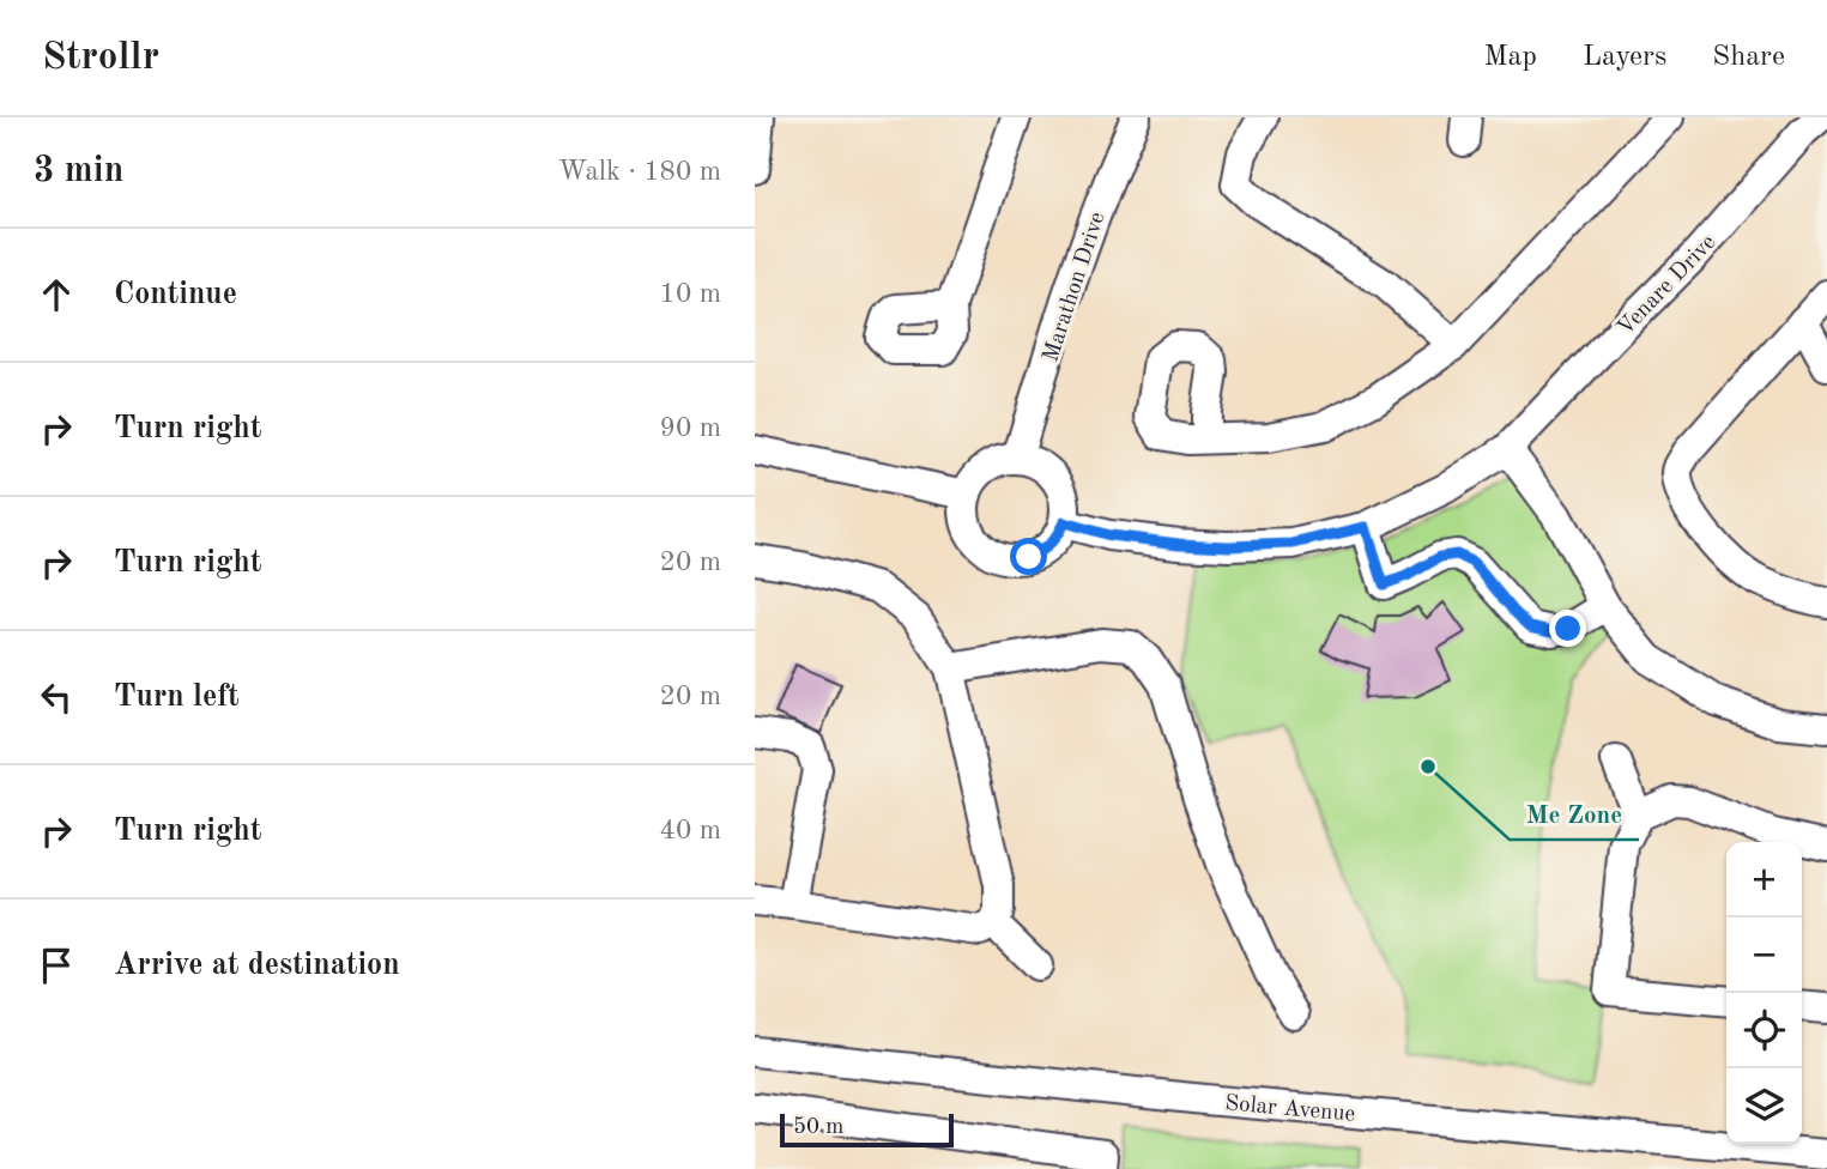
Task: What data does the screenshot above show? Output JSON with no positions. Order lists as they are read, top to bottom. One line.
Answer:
{"streets":{"street":["Venare Drive","Marathon Drive","Solar Avenue"]},"crossings":[["Venare Drive","Marathon Drive"]],"places":["Me Zone"],"scale_bar":"50 m","page":{"header":"Strollr","nav":["Map","Layers","Share"],"heading":["3 min","Walk · 180 m"],"list":[["Continue","10 m"],["Turn right","90 m"],["Turn right","20 m"],["Turn left","20 m"],["Turn right","40 m"],"Arrive at destination"],"map_buttons":["+","−"],"scale":"50 m"}}
